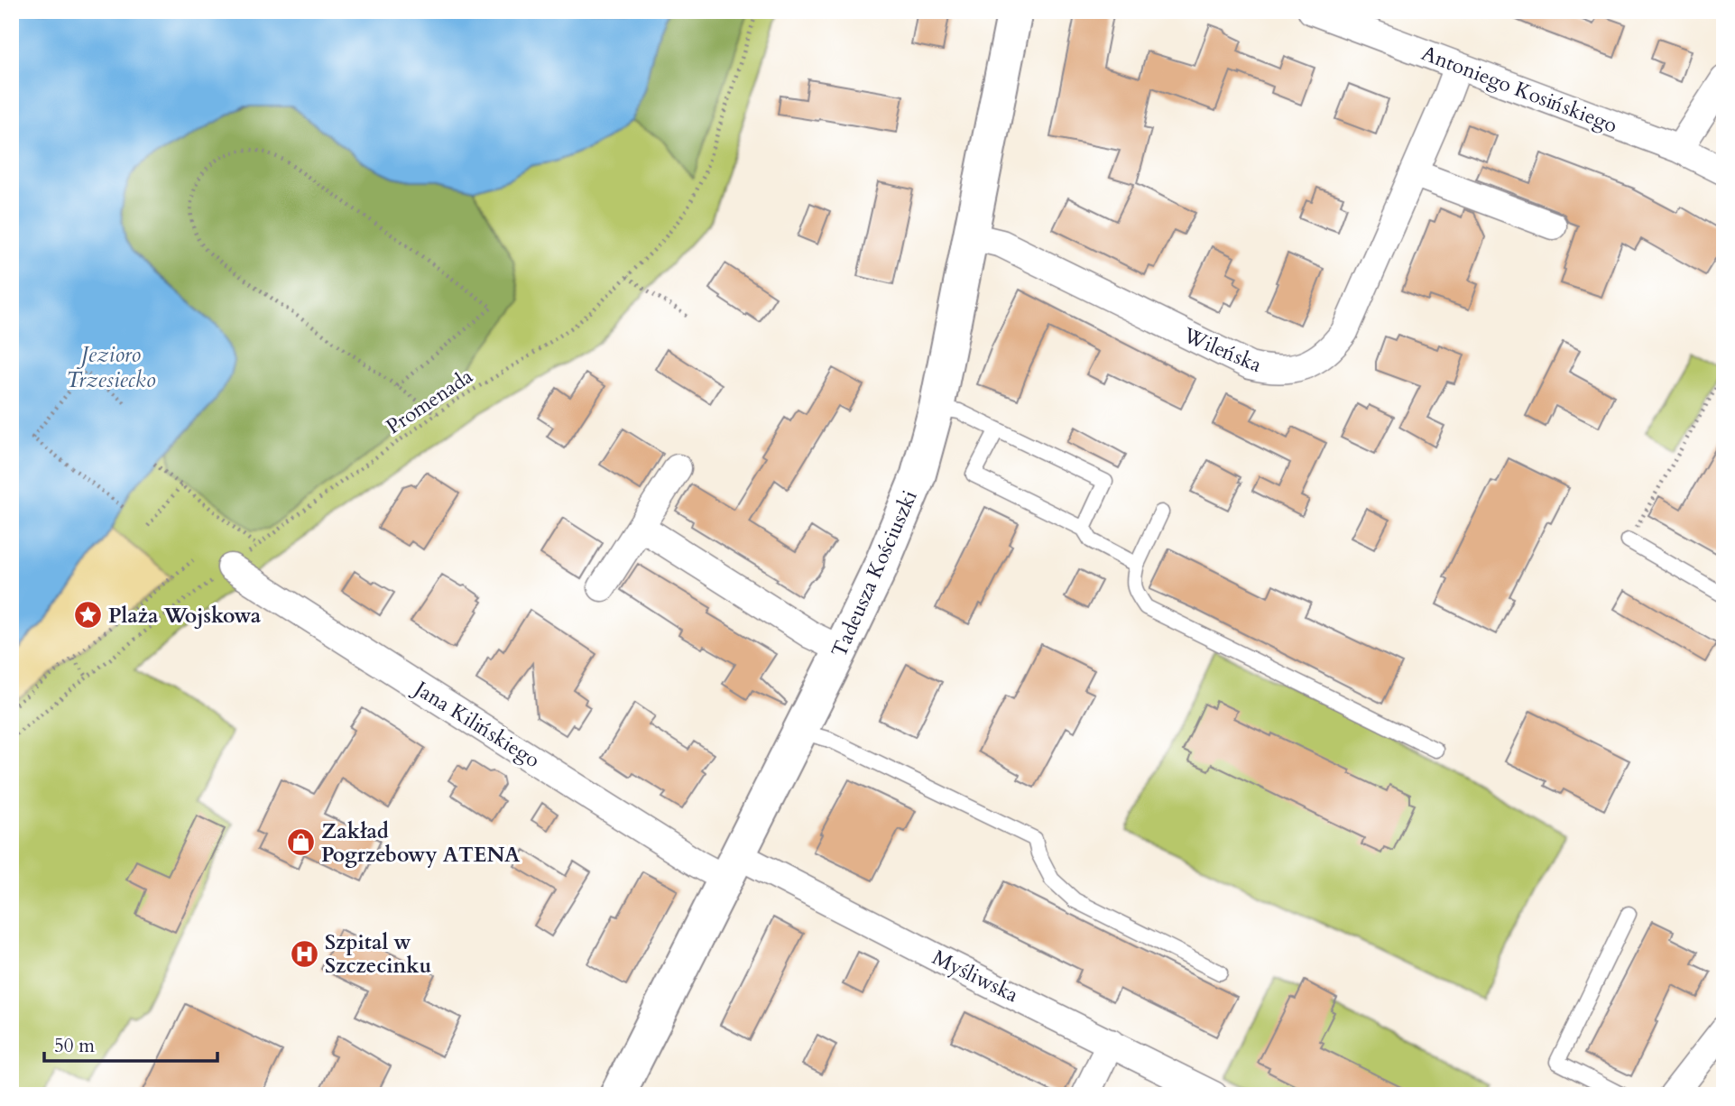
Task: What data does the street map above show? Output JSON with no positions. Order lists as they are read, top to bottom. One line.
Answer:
{"streets":{"street":["Antoniego Kosińskiego","Wileńska","Tadeusza Kościuszki","Jana Kilińskiego","Myśliwska"],"path":["Promenada"]},"crossings":[["Antoniego Kosińskiego","Wileńska"],["Wileńska","Tadeusza Kościuszki"],["Promenada","Jana Kilińskiego"],["Tadeusza Kościuszki","Jana Kilińskiego"],["Tadeusza Kościuszki","Myśliwska"],["Jana Kilińskiego","Myśliwska"]],"water":["Jezioro Trzesiecko"],"places":{"place":["Plaża Wojskowa"],"shop":["Zakład Pogrzebowy ATENA"],"hospital":["Szpital w Szczecinku"]},"scale_bar":"50 m"}
